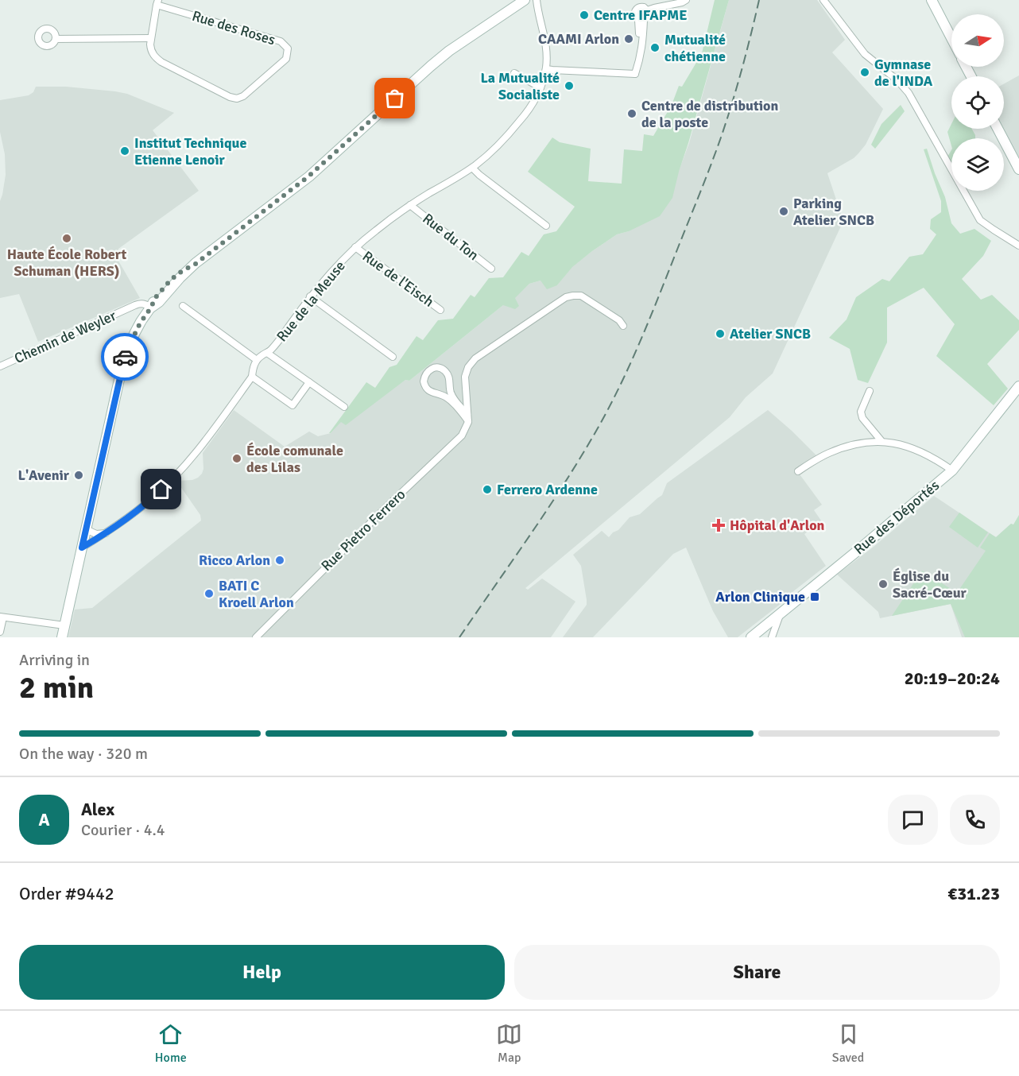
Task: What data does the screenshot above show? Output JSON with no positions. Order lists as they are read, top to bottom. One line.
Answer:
{"streets":{"main road":["Rue des Déportés"],"street":["Rue des Roses","Rue du Ton","Rue de l'Eisch","Rue de la Meuse","Chemin de Weyler","Rue Pietro Ferrero"]},"crossings":[["Rue du Ton","Rue de la Meuse"],["Rue de l'Eisch","Rue de la Meuse"]],"places":{"other":["Centre IFAPME","CAAMI Arlon","Mutualité chétienne","Gymnase de l'INDA","La Mutualité Socialiste","Centre de distribution de la poste","Institut Technique Etienne Lenoir","Parking Atelier SNCB","Haute École Robert Schuman (HERS)","Atelier SNCB","École comunale des Lilas","L'Avenir","Ferrero Ardenne","Ricco Arlon","Église du Sacré-Cœur","BATI C Kroell Arlon"],"health":["Hôpital d'Arlon"],"transit":["Arlon Clinique"]},"north":"right","page":{"heading":["2 min","Arriving in","20:19–20:24"],"panel":["Alex","Courier · 4.4","Order #9442","€31.23"],"bar":"On the way · 320 m","round":"A","buttons":["Help","Share"],"tabs":["Home","Map","Saved"]}}
